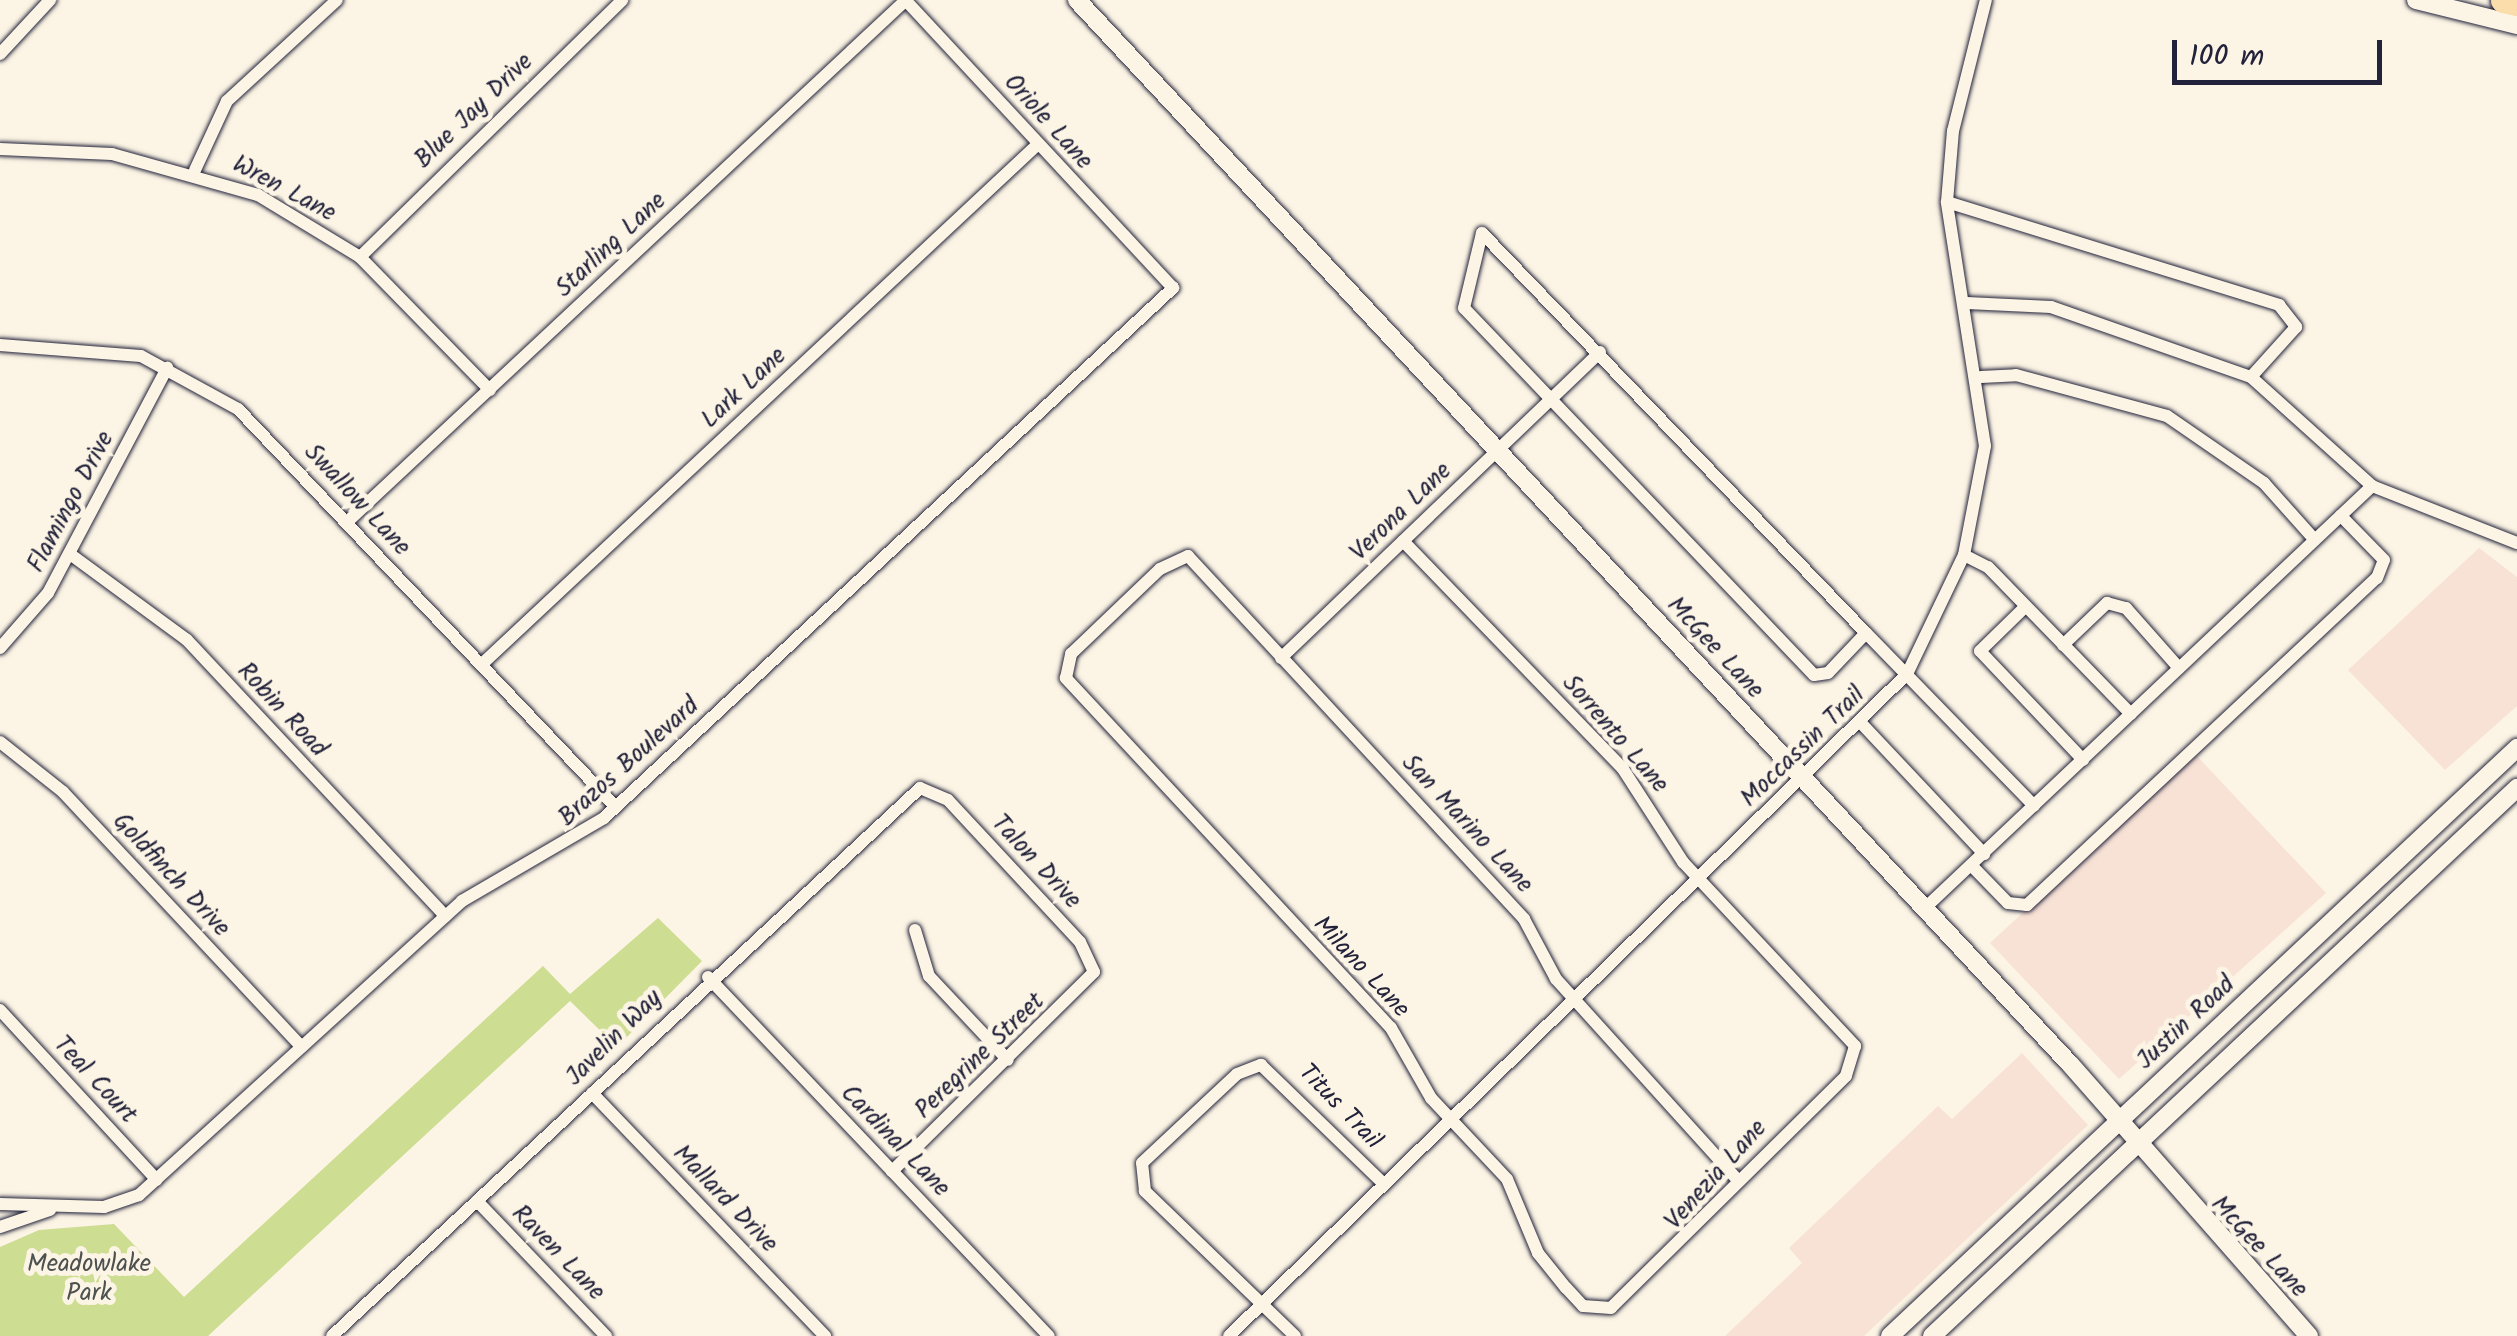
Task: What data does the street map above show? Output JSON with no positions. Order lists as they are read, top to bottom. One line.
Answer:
{"streets":{"street":["Blue Jay Drive","Oriole Lane","Wren Lane","Starling Lane","Lark Lane","Swallow Lane","Flamingo Drive","Verona Lane","McGee Lane","Robin Road","Sorrento Lane","Moccassin Trail","Brazos Boulevard","San Marino Lane","Talon Drive","Goldfinch Drive","Milano Lane","Justin Road","Javelin Way","Peregrine Street","Teal Court","Titus Trail","Cardinal Lane","Venezia Lane","Mallard Drive","Raven Lane"]},"crossings":[["Blue Jay Drive","Wren Lane"],["Oriole Lane","Starling Lane"],["Oriole Lane","Lark Lane"],["Oriole Lane","Brazos Boulevard"],["Wren Lane","Starling Lane"],["Starling Lane","Swallow Lane"],["Lark Lane","Swallow Lane"],["Swallow Lane","Flamingo Drive"],["Swallow Lane","Brazos Boulevard"],["Flamingo Drive","Robin Road"],["Verona Lane","McGee Lane"],["Verona Lane","Sorrento Lane"],["Verona Lane","San Marino Lane"],["McGee Lane","Moccassin Trail"],["McGee Lane","Justin Road"],["Robin Road","Brazos Boulevard"],["Sorrento Lane","Moccassin Trail"],["Sorrento Lane","Venezia Lane"],["Moccassin Trail","San Marino Lane"],["Moccassin Trail","Milano Lane"],["Moccassin Trail","Titus Trail"],["Brazos Boulevard","Goldfinch Drive"],["Brazos Boulevard","Teal Court"],["San Marino Lane","Milano Lane"],["San Marino Lane","Venezia Lane"],["Talon Drive","Javelin Way"],["Talon Drive","Peregrine Street"],["Milano Lane","Venezia Lane"],["Javelin Way","Cardinal Lane"],["Javelin Way","Mallard Drive"],["Javelin Way","Raven Lane"],["Peregrine Street","Cardinal Lane"]],"parks":["Meadowlake Park"],"scale_bar":"100 m"}
